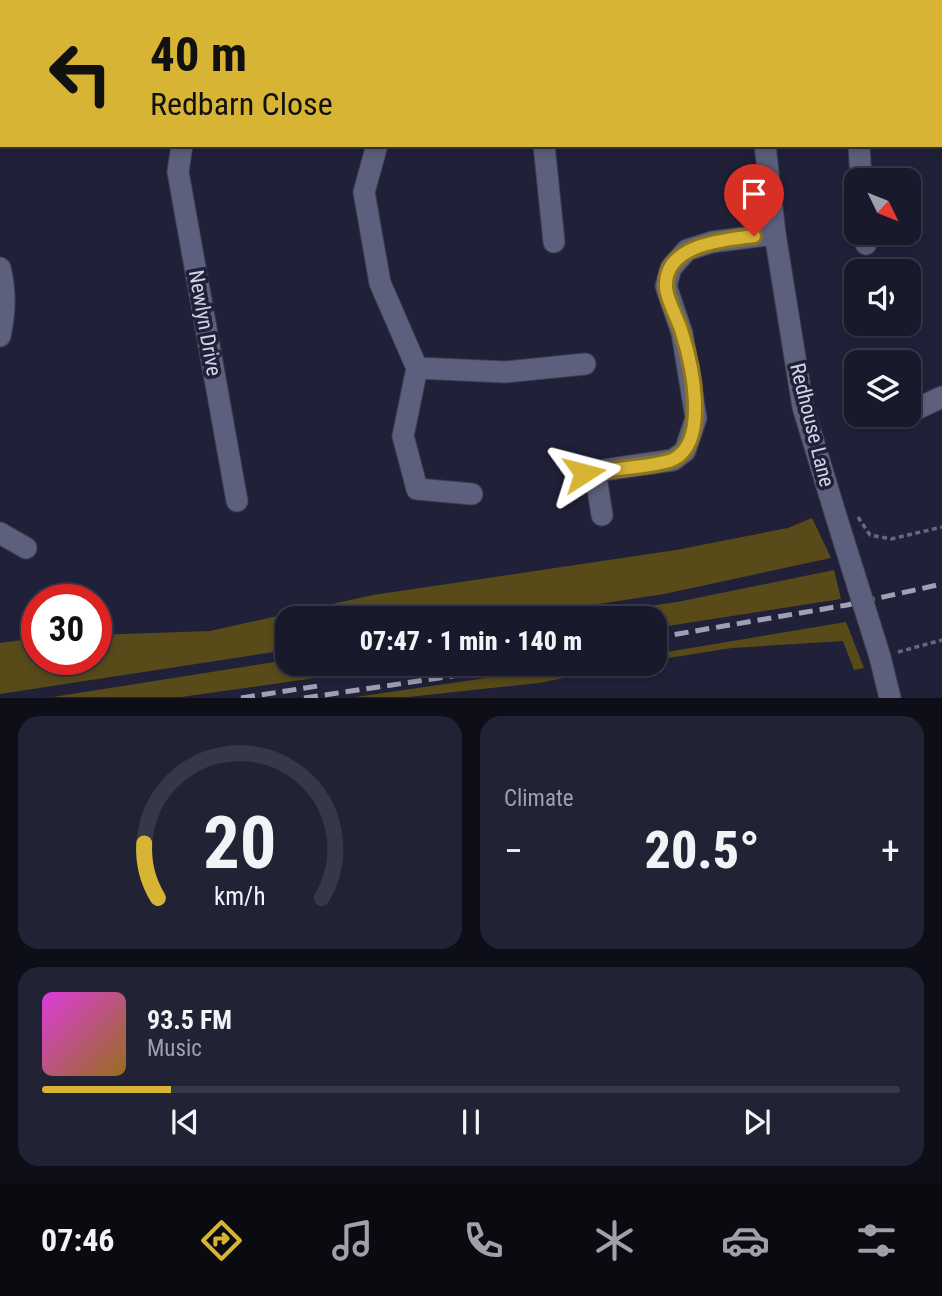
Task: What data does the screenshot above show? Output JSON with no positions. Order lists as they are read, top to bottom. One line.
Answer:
{"streets":{"street":["Newlyn Drive","Redhouse Lane"]},"north":"bottom right","page":{"turn":["40 m","Redbarn Close"],"limit":"30","trip":"07:47 · 1 min · 140 m","tile":"Climate","heat":["−","20.5°","+"],"song":["93.5 FM","Music"],"tabs":"07:46","gauge":["20","km/h"]}}
